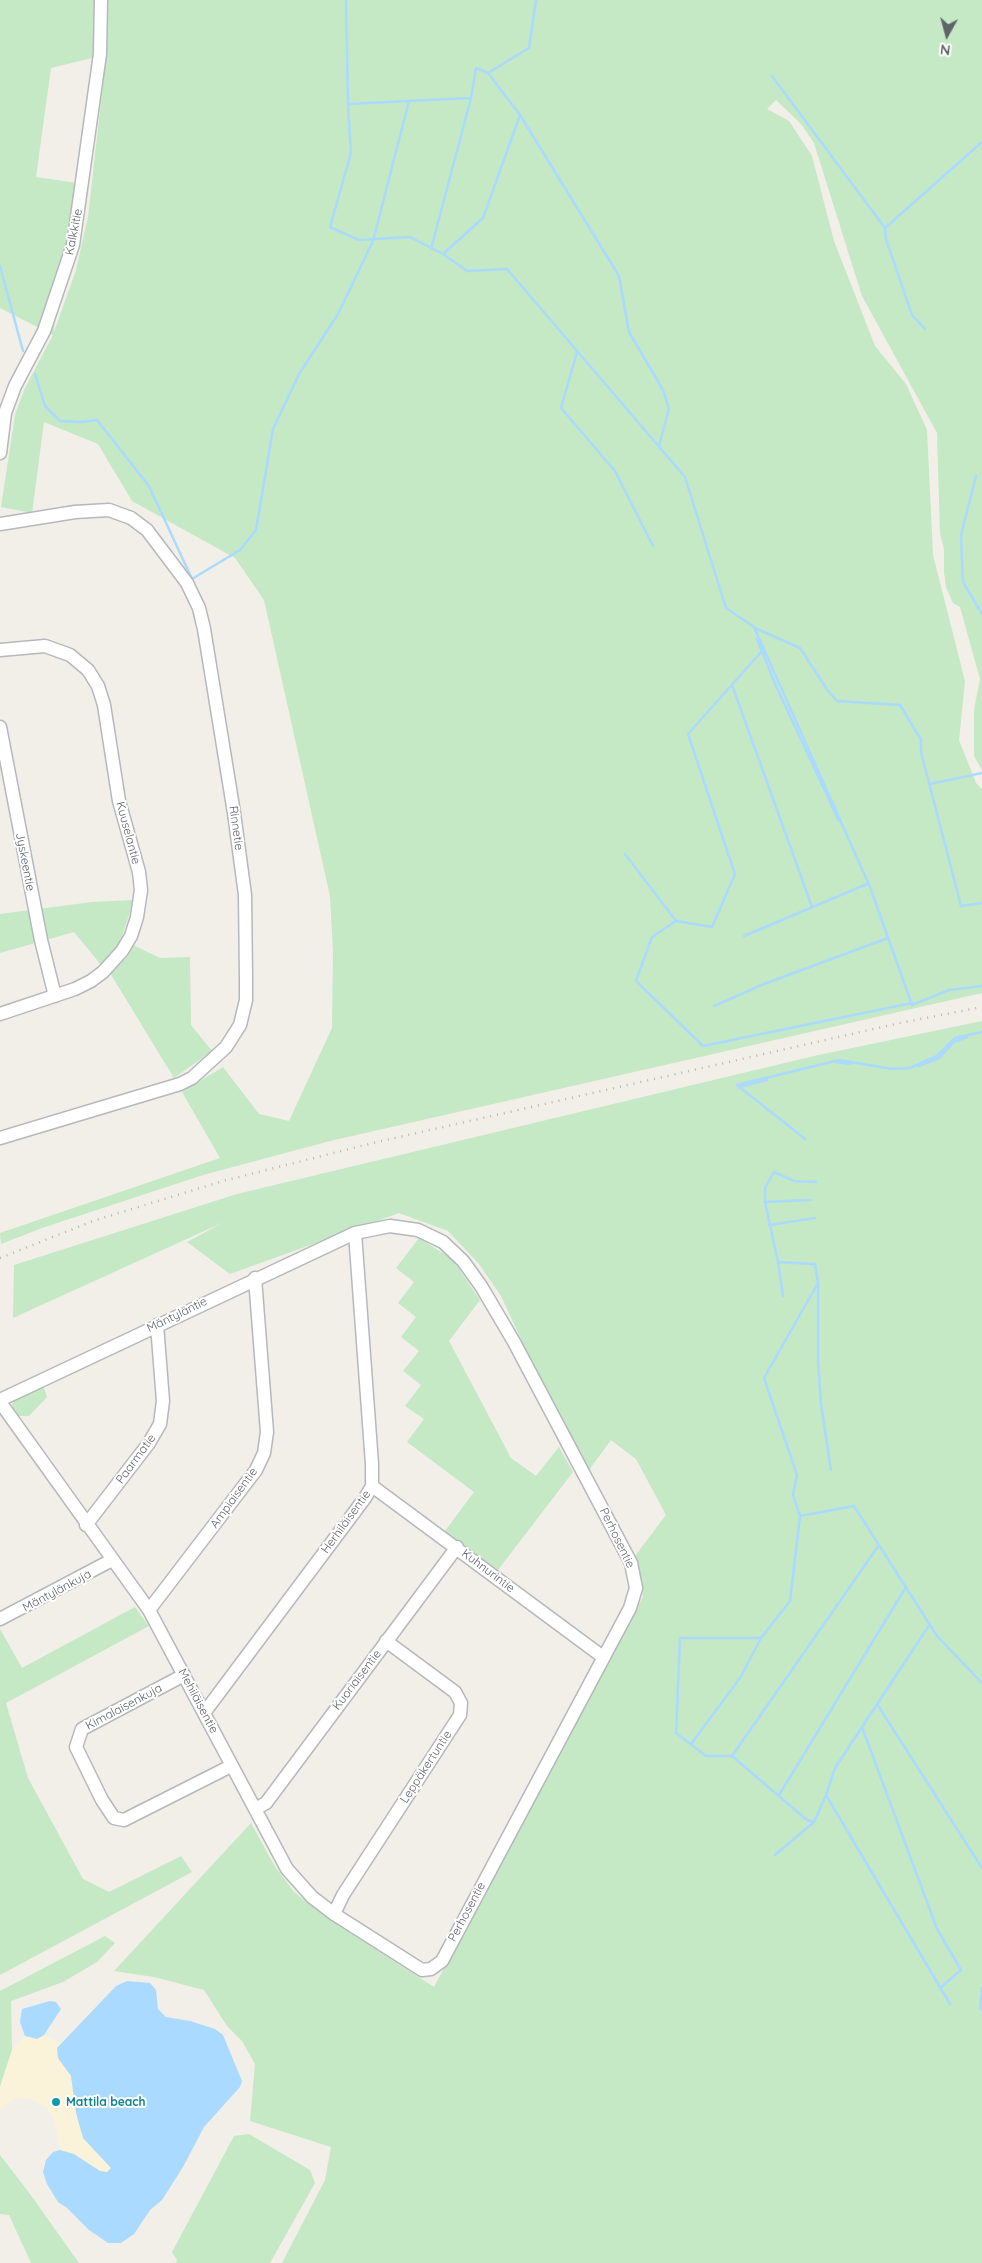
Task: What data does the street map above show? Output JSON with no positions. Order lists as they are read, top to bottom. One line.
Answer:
{"streets":{"street":["Kalkkitie","Rinnetie","Kuuselantie","Jyskeentie","Mäntyläntie","Paarmatie","Ampiaisentie","Herhiläisentie","Perhosentie","Kuhnurintie","Mäntylänkuja","Kuoriaisentie","Mehiläisentie","Kimalaisenkuja","Leppäkertuntie"]},"crossings":[["Kuuselantie","Jyskeentie"],["Mäntyläntie","Paarmatie"],["Mäntyläntie","Ampiaisentie"],["Mäntyläntie","Herhiläisentie"],["Mäntyläntie","Perhosentie"],["Mäntyläntie","Mehiläisentie"],["Paarmatie","Mehiläisentie"],["Ampiaisentie","Mehiläisentie"],["Herhiläisentie","Perhosentie"],["Herhiläisentie","Kuhnurintie"],["Herhiläisentie","Mehiläisentie"],["Perhosentie","Kuhnurintie"],["Perhosentie","Mehiläisentie"],["Kuhnurintie","Kuoriaisentie"],["Mäntylänkuja","Mehiläisentie"],["Kuoriaisentie","Mehiläisentie"],["Kuoriaisentie","Leppäkertuntie"],["Mehiläisentie","Kimalaisenkuja"],["Mehiläisentie","Leppäkertuntie"]],"places":["Mattila beach"],"north":"bottom"}
